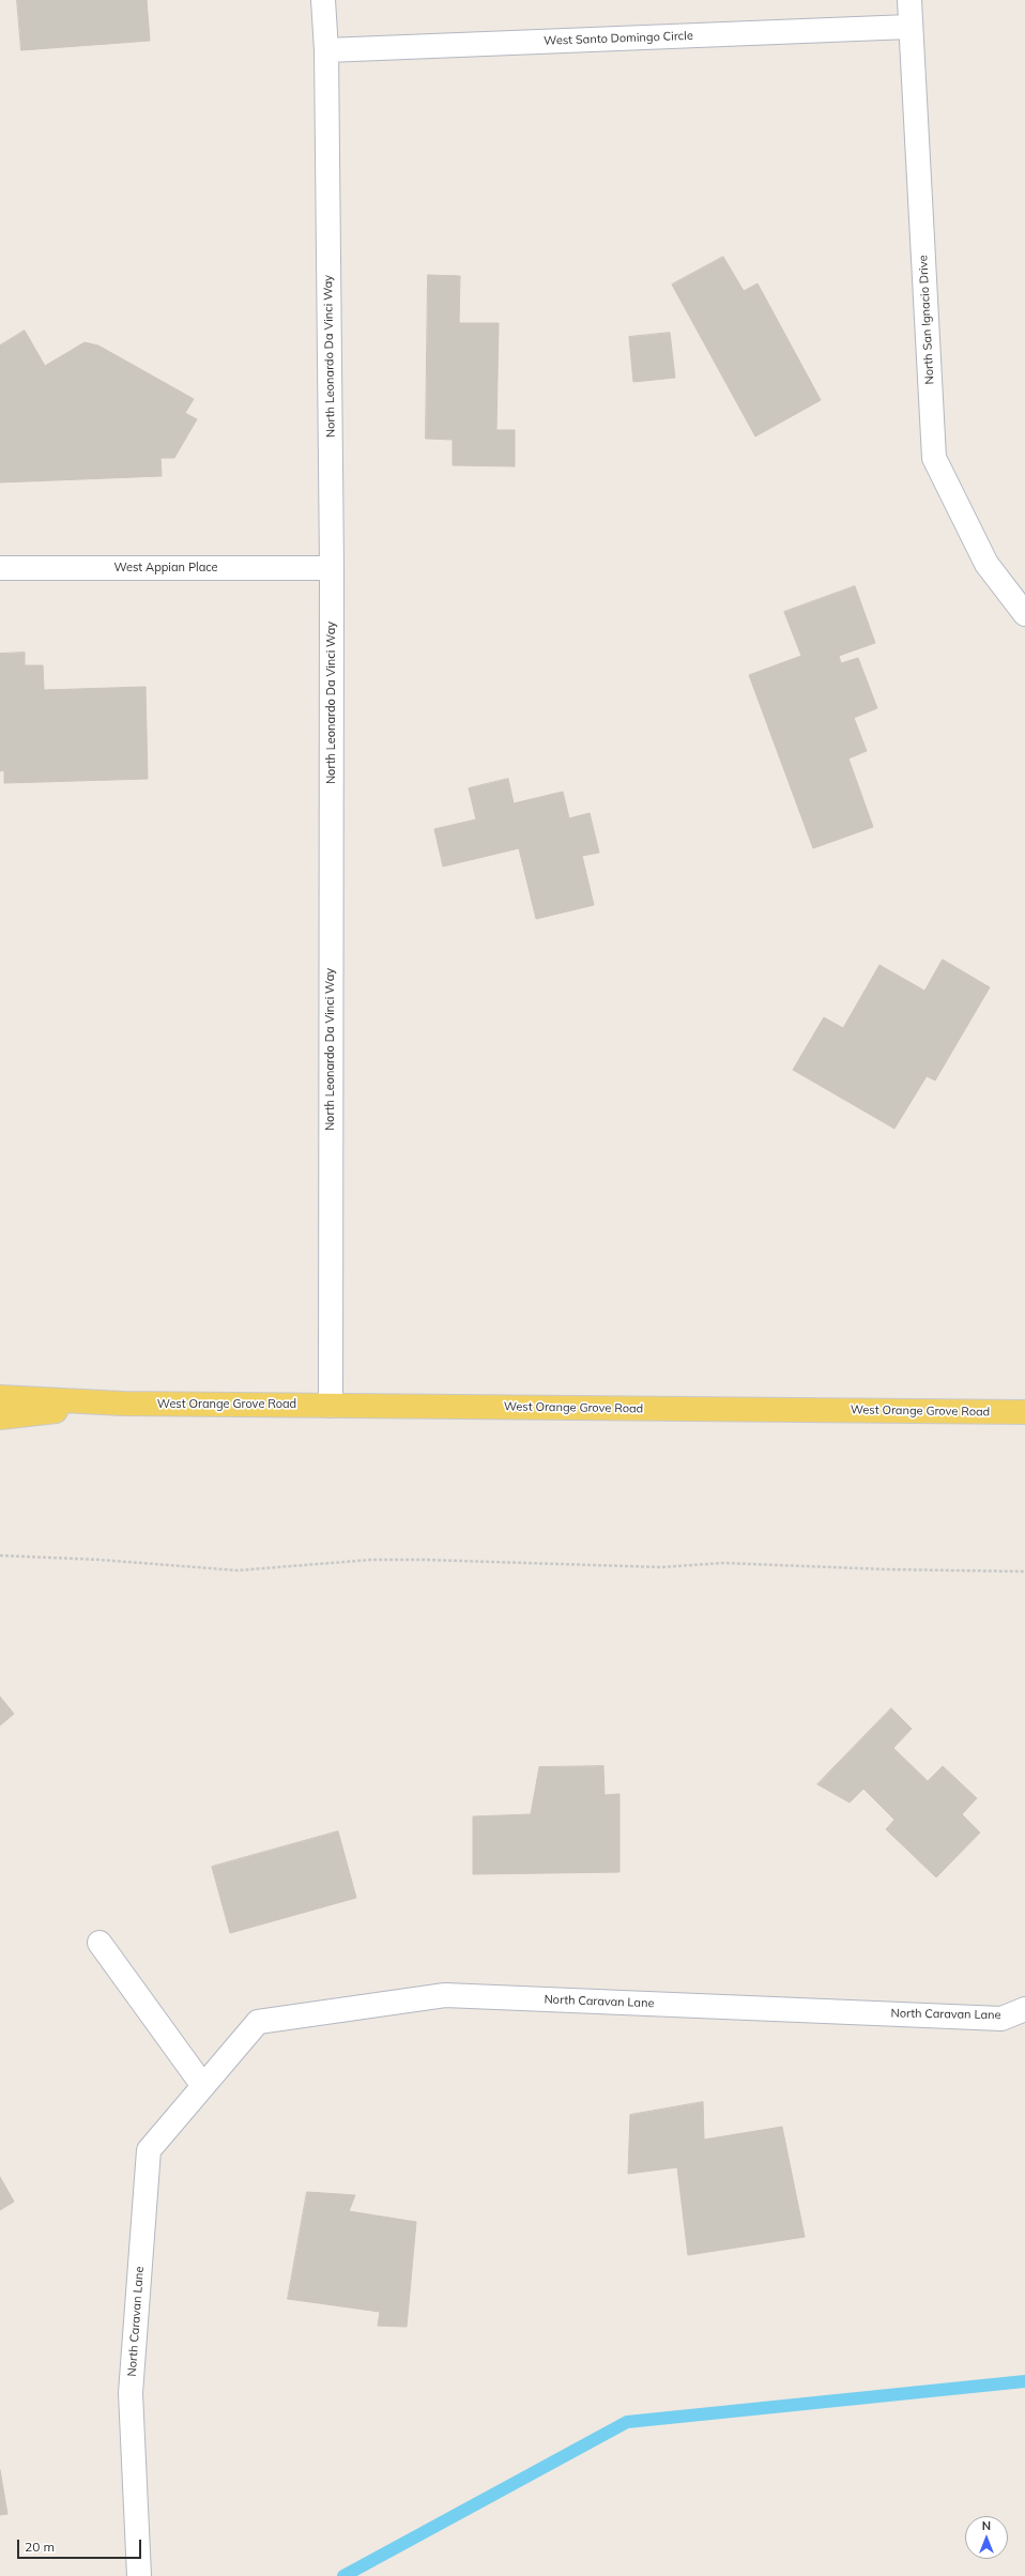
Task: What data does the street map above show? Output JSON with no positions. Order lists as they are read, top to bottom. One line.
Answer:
{"streets":{"main road":["West Orange Grove Road"],"street":["West Santo Domingo Circle","North San Ignacio Drive","North Leonardo Da Vinci Way","West Appian Place","North Caravan Lane"]},"crossings":[["West Santo Domingo Circle","North San Ignacio Drive"],["West Santo Domingo Circle","North Leonardo Da Vinci Way"],["North Leonardo Da Vinci Way","West Appian Place"],["North Leonardo Da Vinci Way","West Orange Grove Road"]],"scale_bar":"20 m","north":"top"}
